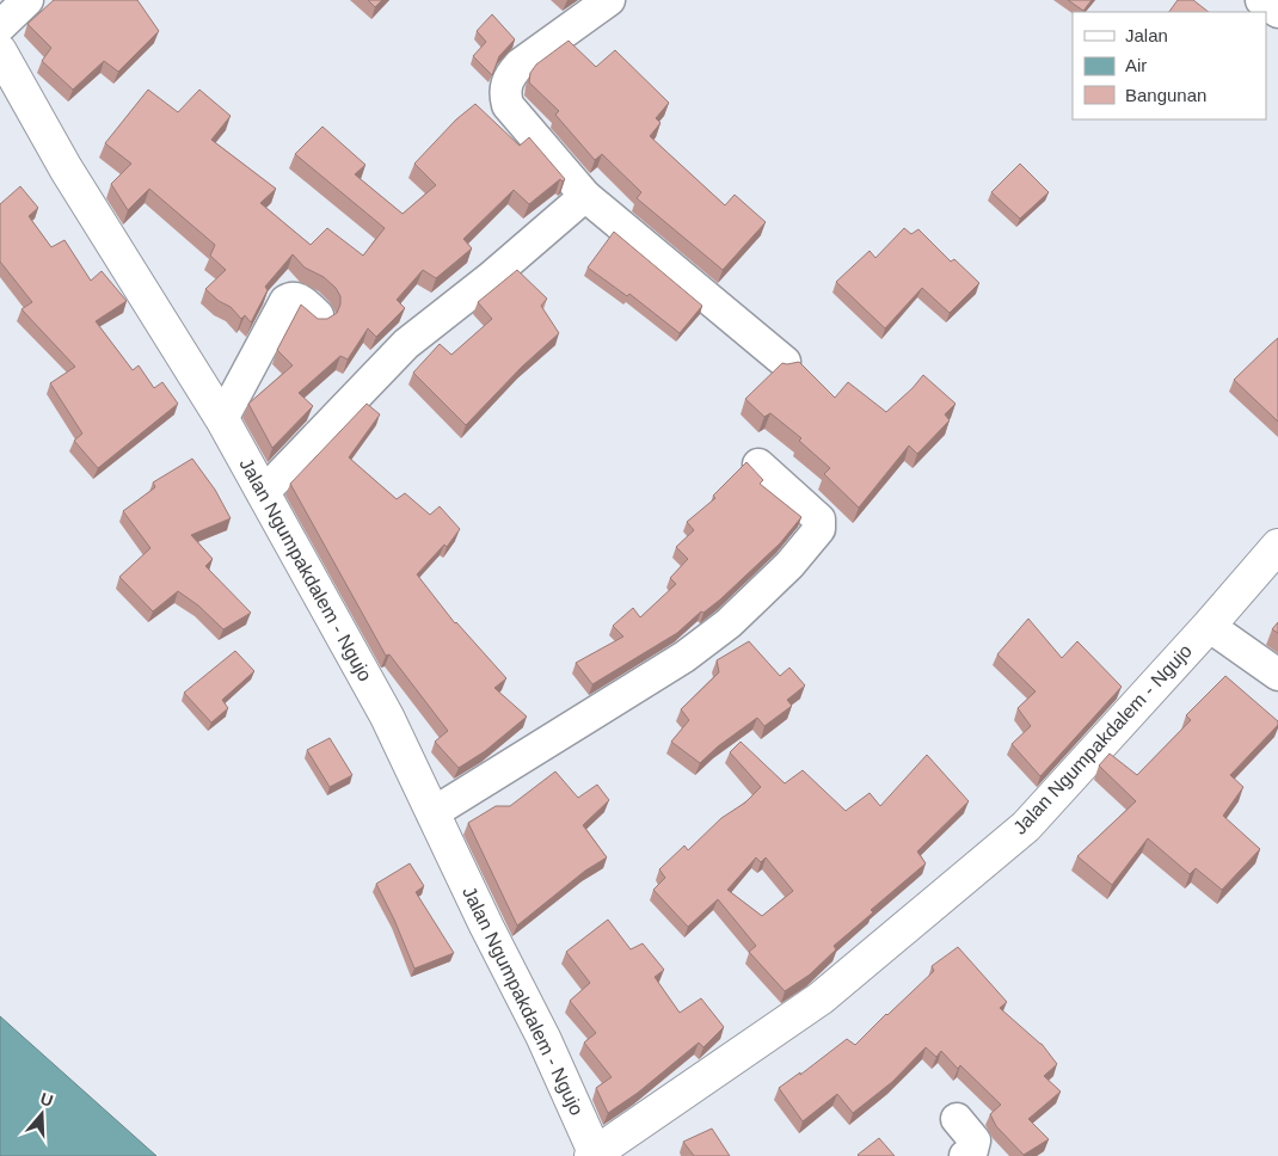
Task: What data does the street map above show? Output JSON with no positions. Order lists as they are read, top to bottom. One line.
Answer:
{"streets":{"street":["Jalan Ngumpakdalem - Ngujo"]},"legend":["Jalan","Air","Bangunan"],"north":"top"}
